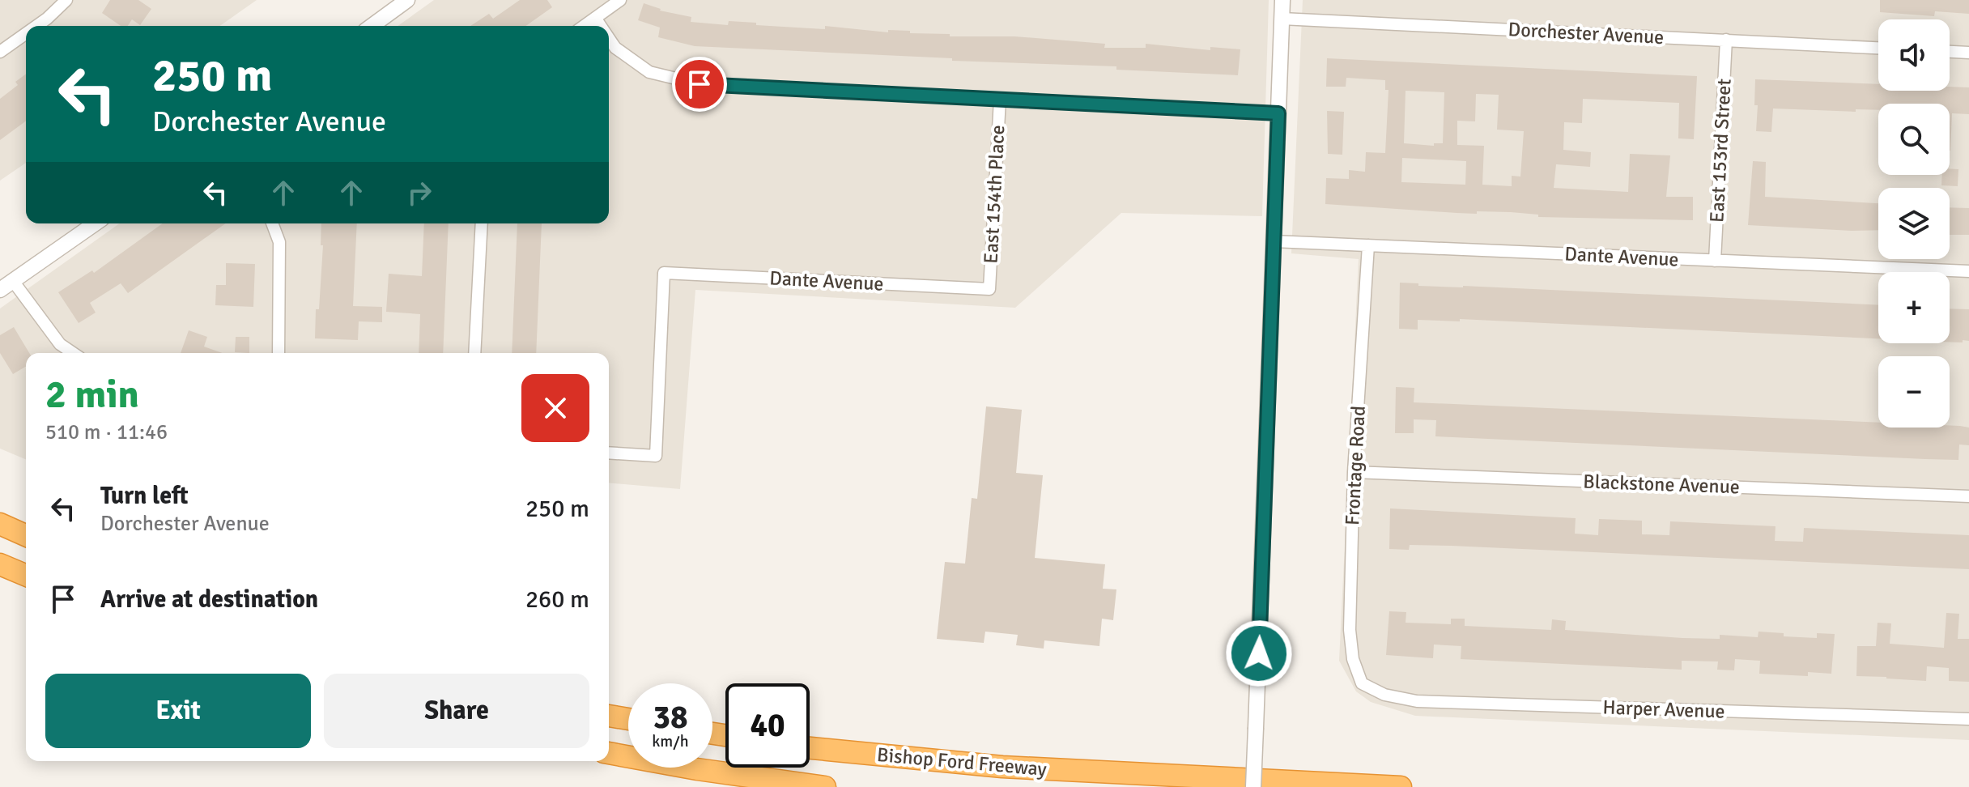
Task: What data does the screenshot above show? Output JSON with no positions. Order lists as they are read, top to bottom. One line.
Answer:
{"streets":{"highway":["Bishop Ford Freeway"],"street":["Dorchester Avenue","East 153rd Street","East 154th Place","Dante Avenue","Frontage Road","Blackstone Avenue","Harper Avenue"]},"crossings":[["Dorchester Avenue","East 153rd Street"],["East 153rd Street","Dante Avenue"],["East 154th Place","Dante Avenue"],["Dante Avenue","Frontage Road"],["Frontage Road","Blackstone Avenue"],["Frontage Road","Harper Avenue"]],"page":{"map_buttons":["+","−"],"turn":["250 m","Dorchester Avenue"],"heading":["2 min","510 m · 11:46"],"list":[{"name":"Turn left","note":"Dorchester Avenue","value":"250 m"},{"name":"Arrive at destination","value":"260 m"}],"buttons":["Exit","Share"],"speed":"38 km/h","limit":"40"}}
